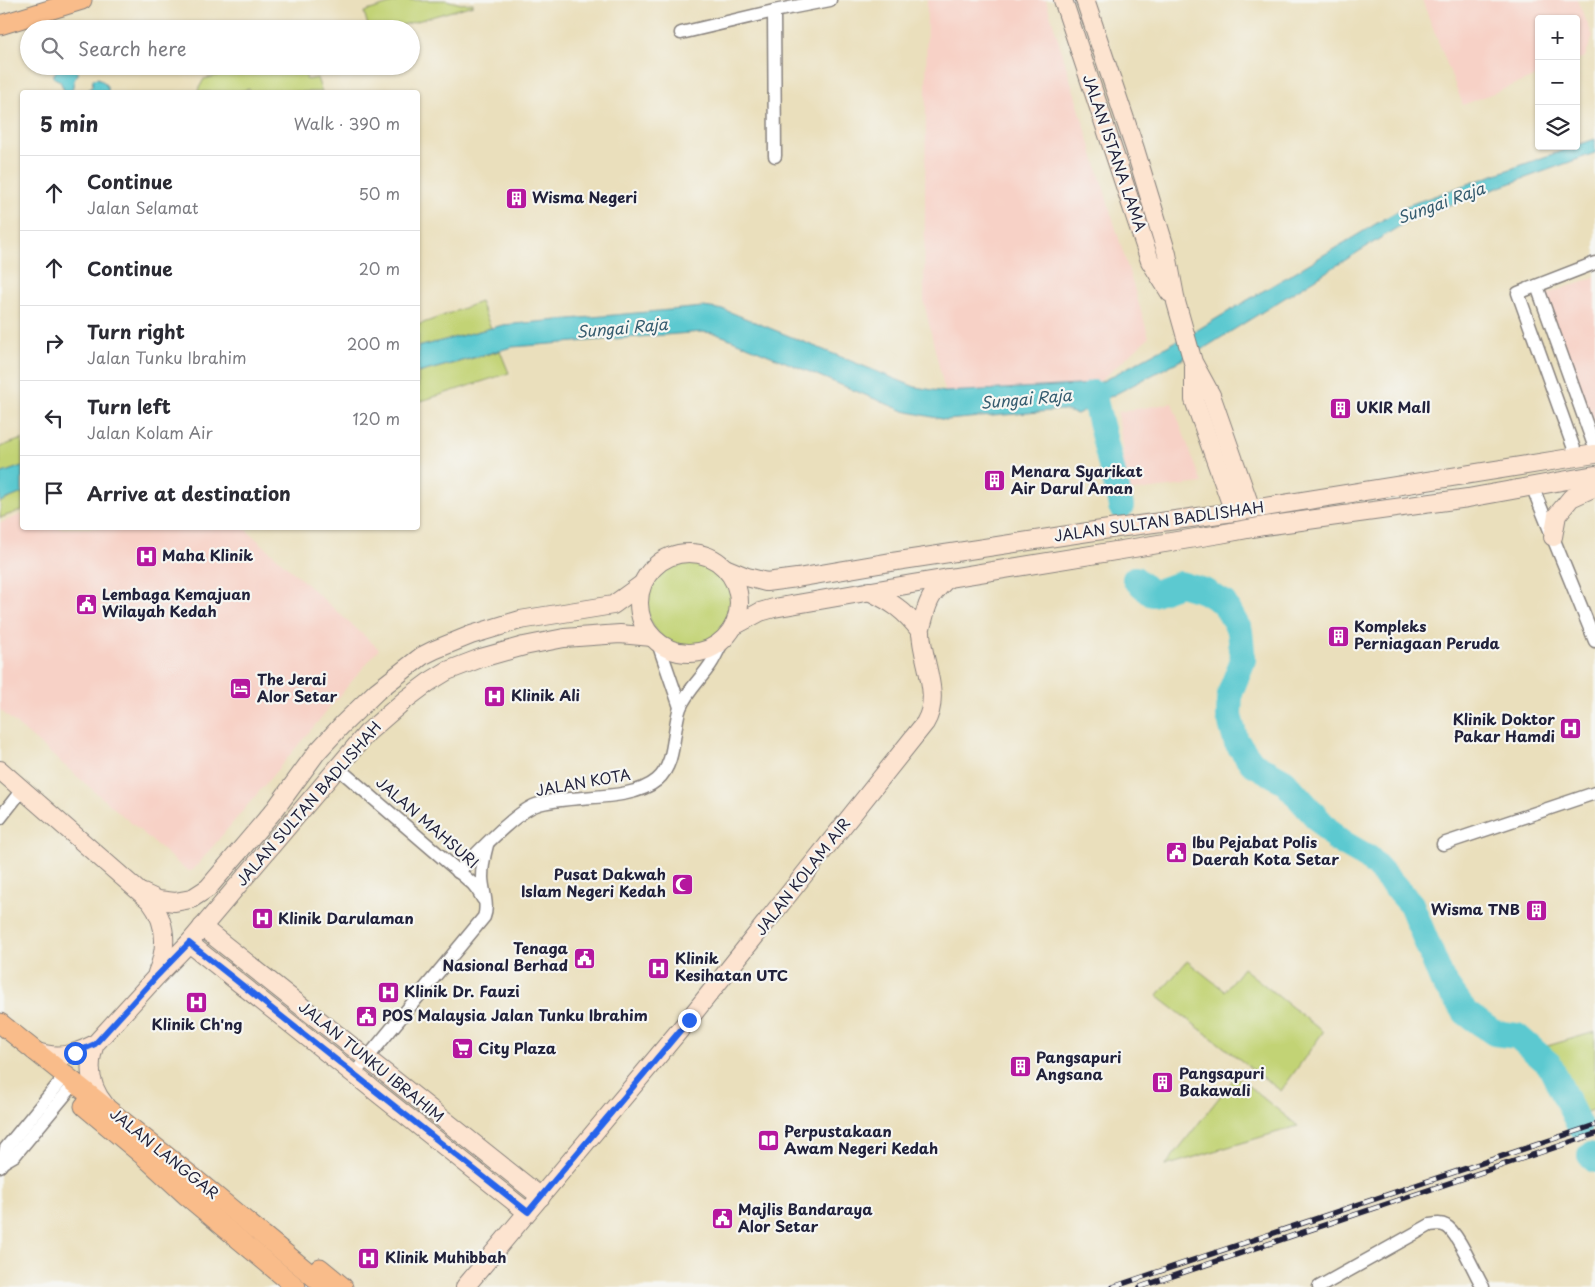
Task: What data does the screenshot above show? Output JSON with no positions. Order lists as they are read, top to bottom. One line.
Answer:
{"streets":{"main road":["JALAN ISTANA LAMA","JALAN SULTAN BADLISHAH","JALAN KOLAM AIR","JALAN TUNKU IBRAHIM","JALAN LANGGAR"],"street":["JALAN KOTA","JALAN MAHSURI"]},"crossings":[["JALAN ISTANA LAMA","JALAN SULTAN BADLISHAH"],["JALAN SULTAN BADLISHAH","JALAN KOTA"],["JALAN SULTAN BADLISHAH","JALAN MAHSURI"],["JALAN SULTAN BADLISHAH","JALAN KOLAM AIR"],["JALAN SULTAN BADLISHAH","JALAN TUNKU IBRAHIM"],["JALAN KOTA","JALAN MAHSURI"],["JALAN KOLAM AIR","JALAN TUNKU IBRAHIM"]],"water":["Sungai Raja"],"places":{"building":["Wisma Negeri","UKIR Mall","Menara Syarikat Air Darul Aman","Kompleks Perniagaan Peruda","Wisma TNB","Pangsapuri Angsana","Pangsapuri Bakawali"],"hospital":["Maha Klinik","Klinik Ali","Klinik Doktor Pakar Hamdi","Klinik Darulaman","Klinik Kesihatan UTC","Klinik Dr. Fauzi","Klinik Ch'ng","Klinik Muhibbah"],"public building":["Lembaga Kemajuan Wilayah Kedah","Ibu Pejabat Polis Daerah Kota Setar","Tenaga Nasional Berhad","POS Malaysia Jalan Tunku Ibrahim","Majlis Bandaraya Alor Setar"],"hotel":["The Jerai Alor Setar"],"mosque":["Pusat Dakwah Islam Negeri Kedah"],"supermarket":["City Plaza"],"library":["Perpustakaan Awam Negeri Kedah"]},"page":{"map_buttons":["+","−"],"search":"Search here","heading":["5 min","Walk · 390 m"],"list":[["Continue","Jalan Selamat","50 m"],["Continue","20 m"],["Turn right","Jalan Tunku Ibrahim","200 m"],["Turn left","Jalan Kolam Air","120 m"],"Arrive at destination"]}}
